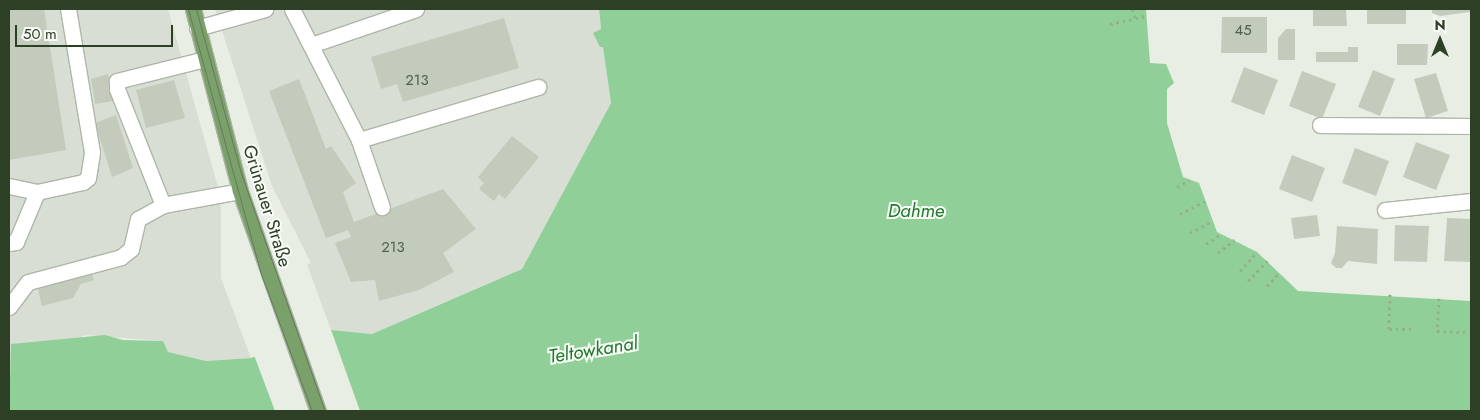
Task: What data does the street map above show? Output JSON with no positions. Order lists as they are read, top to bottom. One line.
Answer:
{"streets":{"main road":["Grünauer Straße"]},"water":["Dahme","Teltowkanal"],"house_numbers":["45","213","213"],"scale_bar":"50 m","north":"top"}
